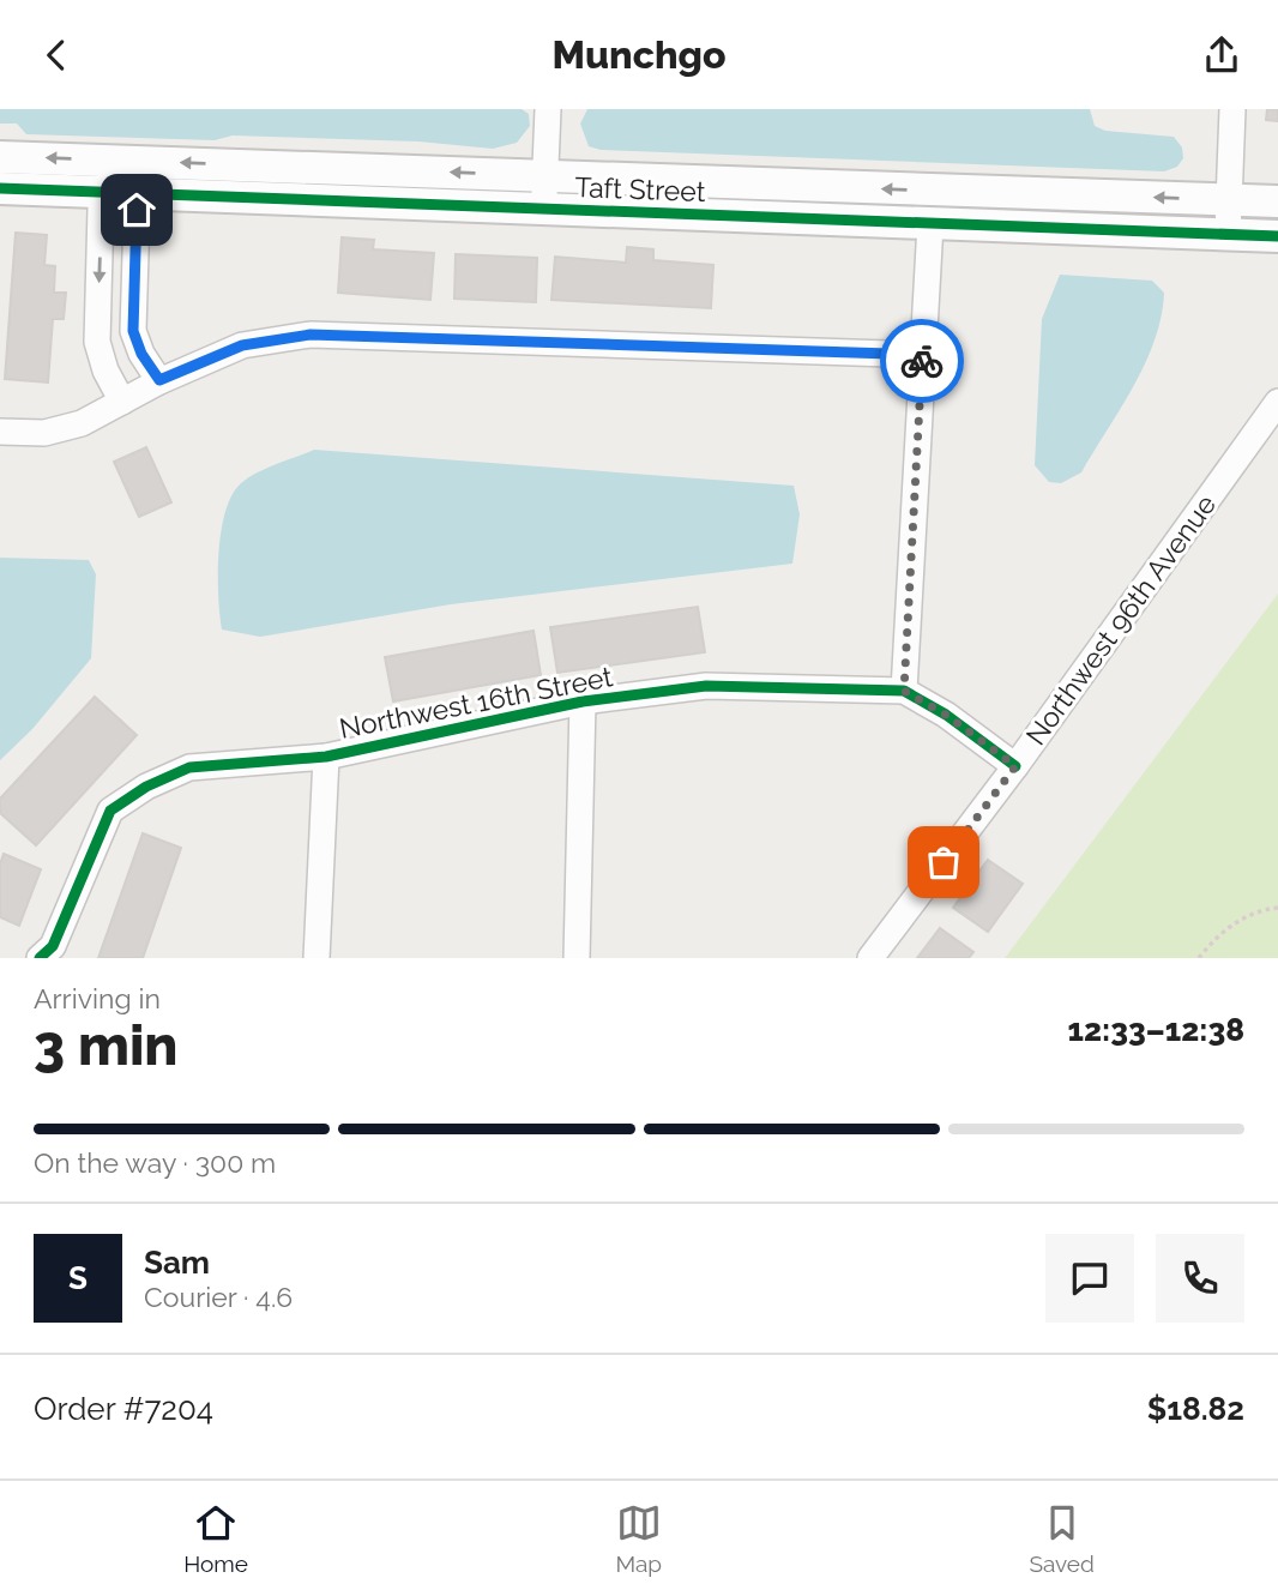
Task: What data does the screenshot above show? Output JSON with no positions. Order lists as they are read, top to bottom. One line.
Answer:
{"streets":{"street":["Taft Street","Northwest 96th Avenue","Northwest 16th Street"]},"crossings":[["Northwest 96th Avenue","Northwest 16th Street"]],"page":{"header":"Munchgo","heading":["3 min","Arriving in","12:33–12:38"],"panel":["Sam","Courier · 4.6","Order #7204","$18.82"],"bar":"On the way · 300 m","round":"S","tabs":["Home","Map","Saved"]}}
